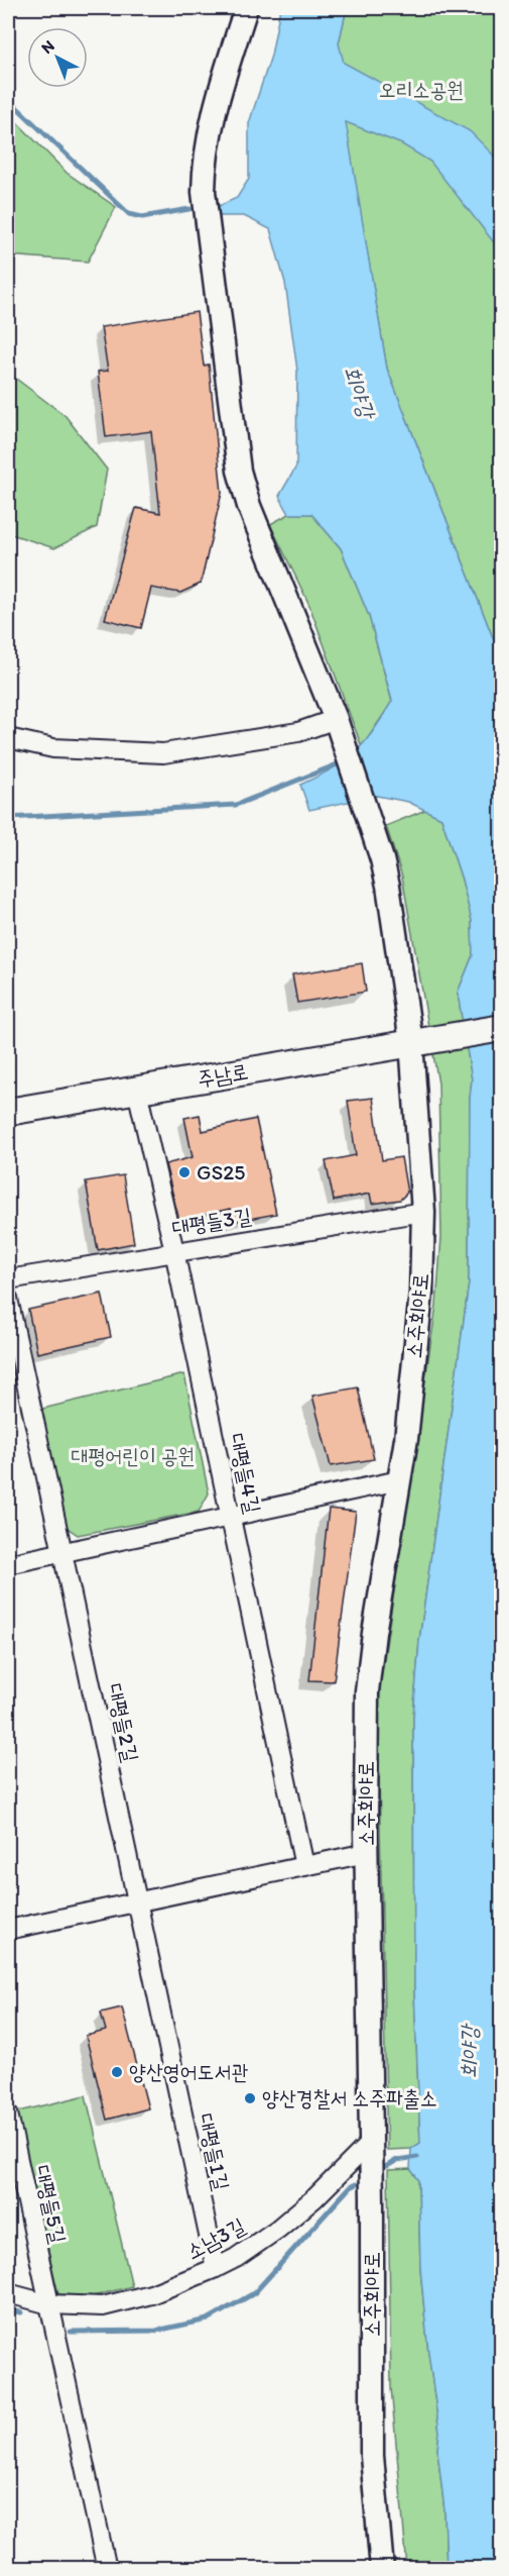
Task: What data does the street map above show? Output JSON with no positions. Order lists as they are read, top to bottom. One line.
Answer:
{"streets":{"main road":["주남로"],"street":["대평들3길","소주회야로","대평들4길","대평들2길","대평들1길","대평들5길","소남3길"]},"crossings":[["주남로","소주회야로"],["주남로","대평들4길"],["대평들3길","소주회야로"],["대평들3길","대평들4길"],["소주회야로","소남3길"],["대평들2길","대평들1길"],["대평들1길","소남3길"],["대평들5길","소남3길"]],"water":["회야강"],"parks":["오리소공원","대평어린이 공원"],"places":["GS25","양산영어도서관","양산경찰서 소주파출소"],"north":"top left"}
